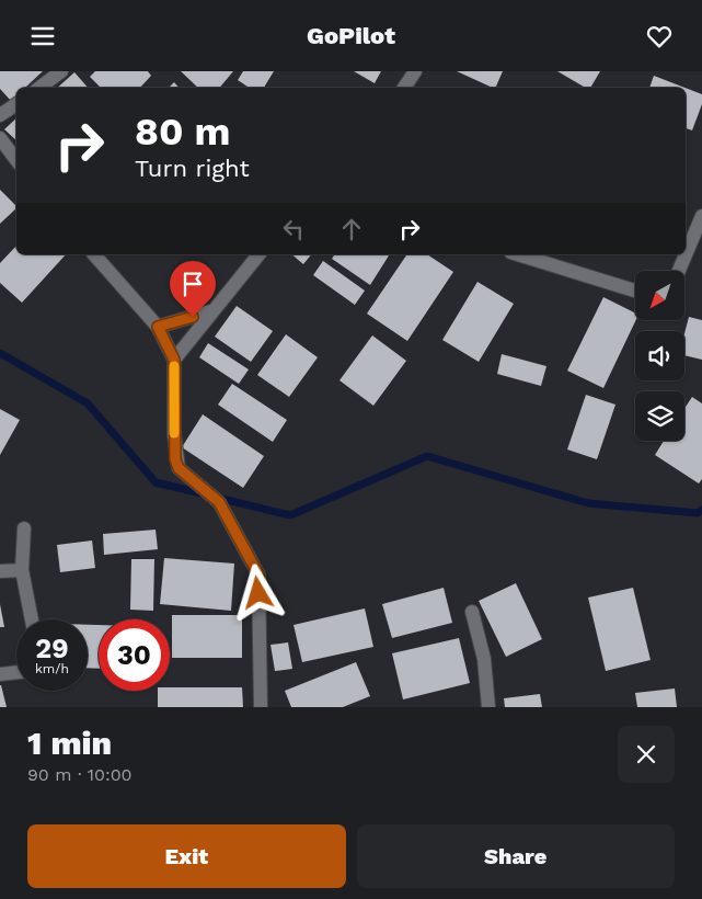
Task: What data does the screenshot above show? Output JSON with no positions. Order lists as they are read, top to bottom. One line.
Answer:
{"north":"bottom left","page":{"header":"GoPilot","turn":["80 m","Turn right"],"speed":"29 km/h","limit":"30","heading":["1 min","90 m · 10:00"],"buttons":["Exit","Share"]}}
